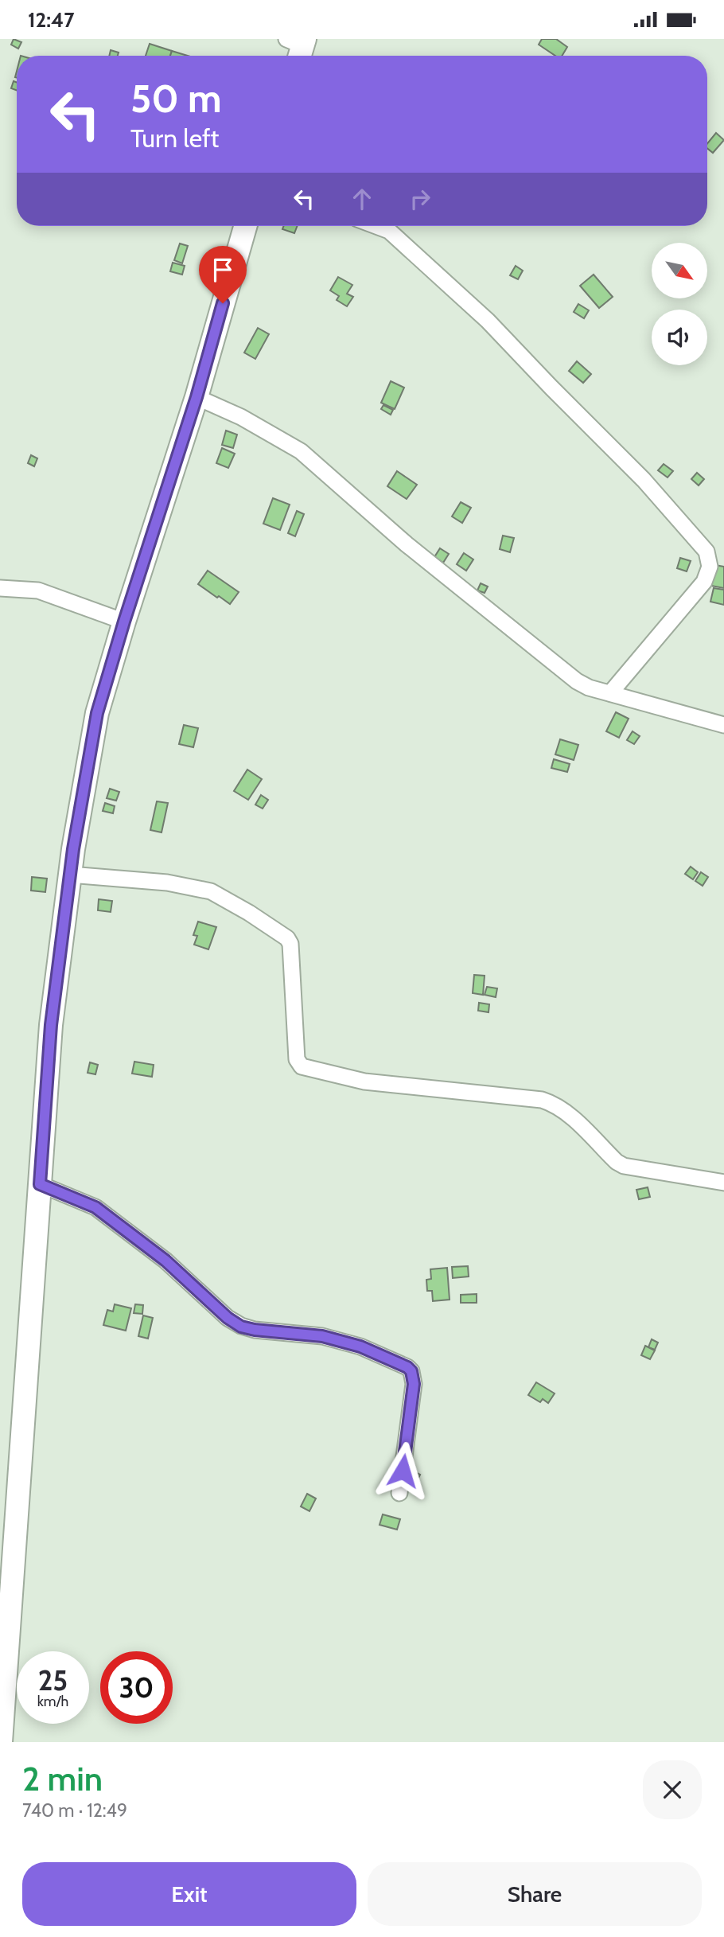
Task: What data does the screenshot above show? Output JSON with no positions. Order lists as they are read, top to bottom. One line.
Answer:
{"north":"bottom right","page":{"status":"12:47","turn":["50 m","Turn left"],"speed":"25 km/h","limit":"30","heading":["2 min","740 m · 12:49"],"buttons":["Exit","Share"]}}
